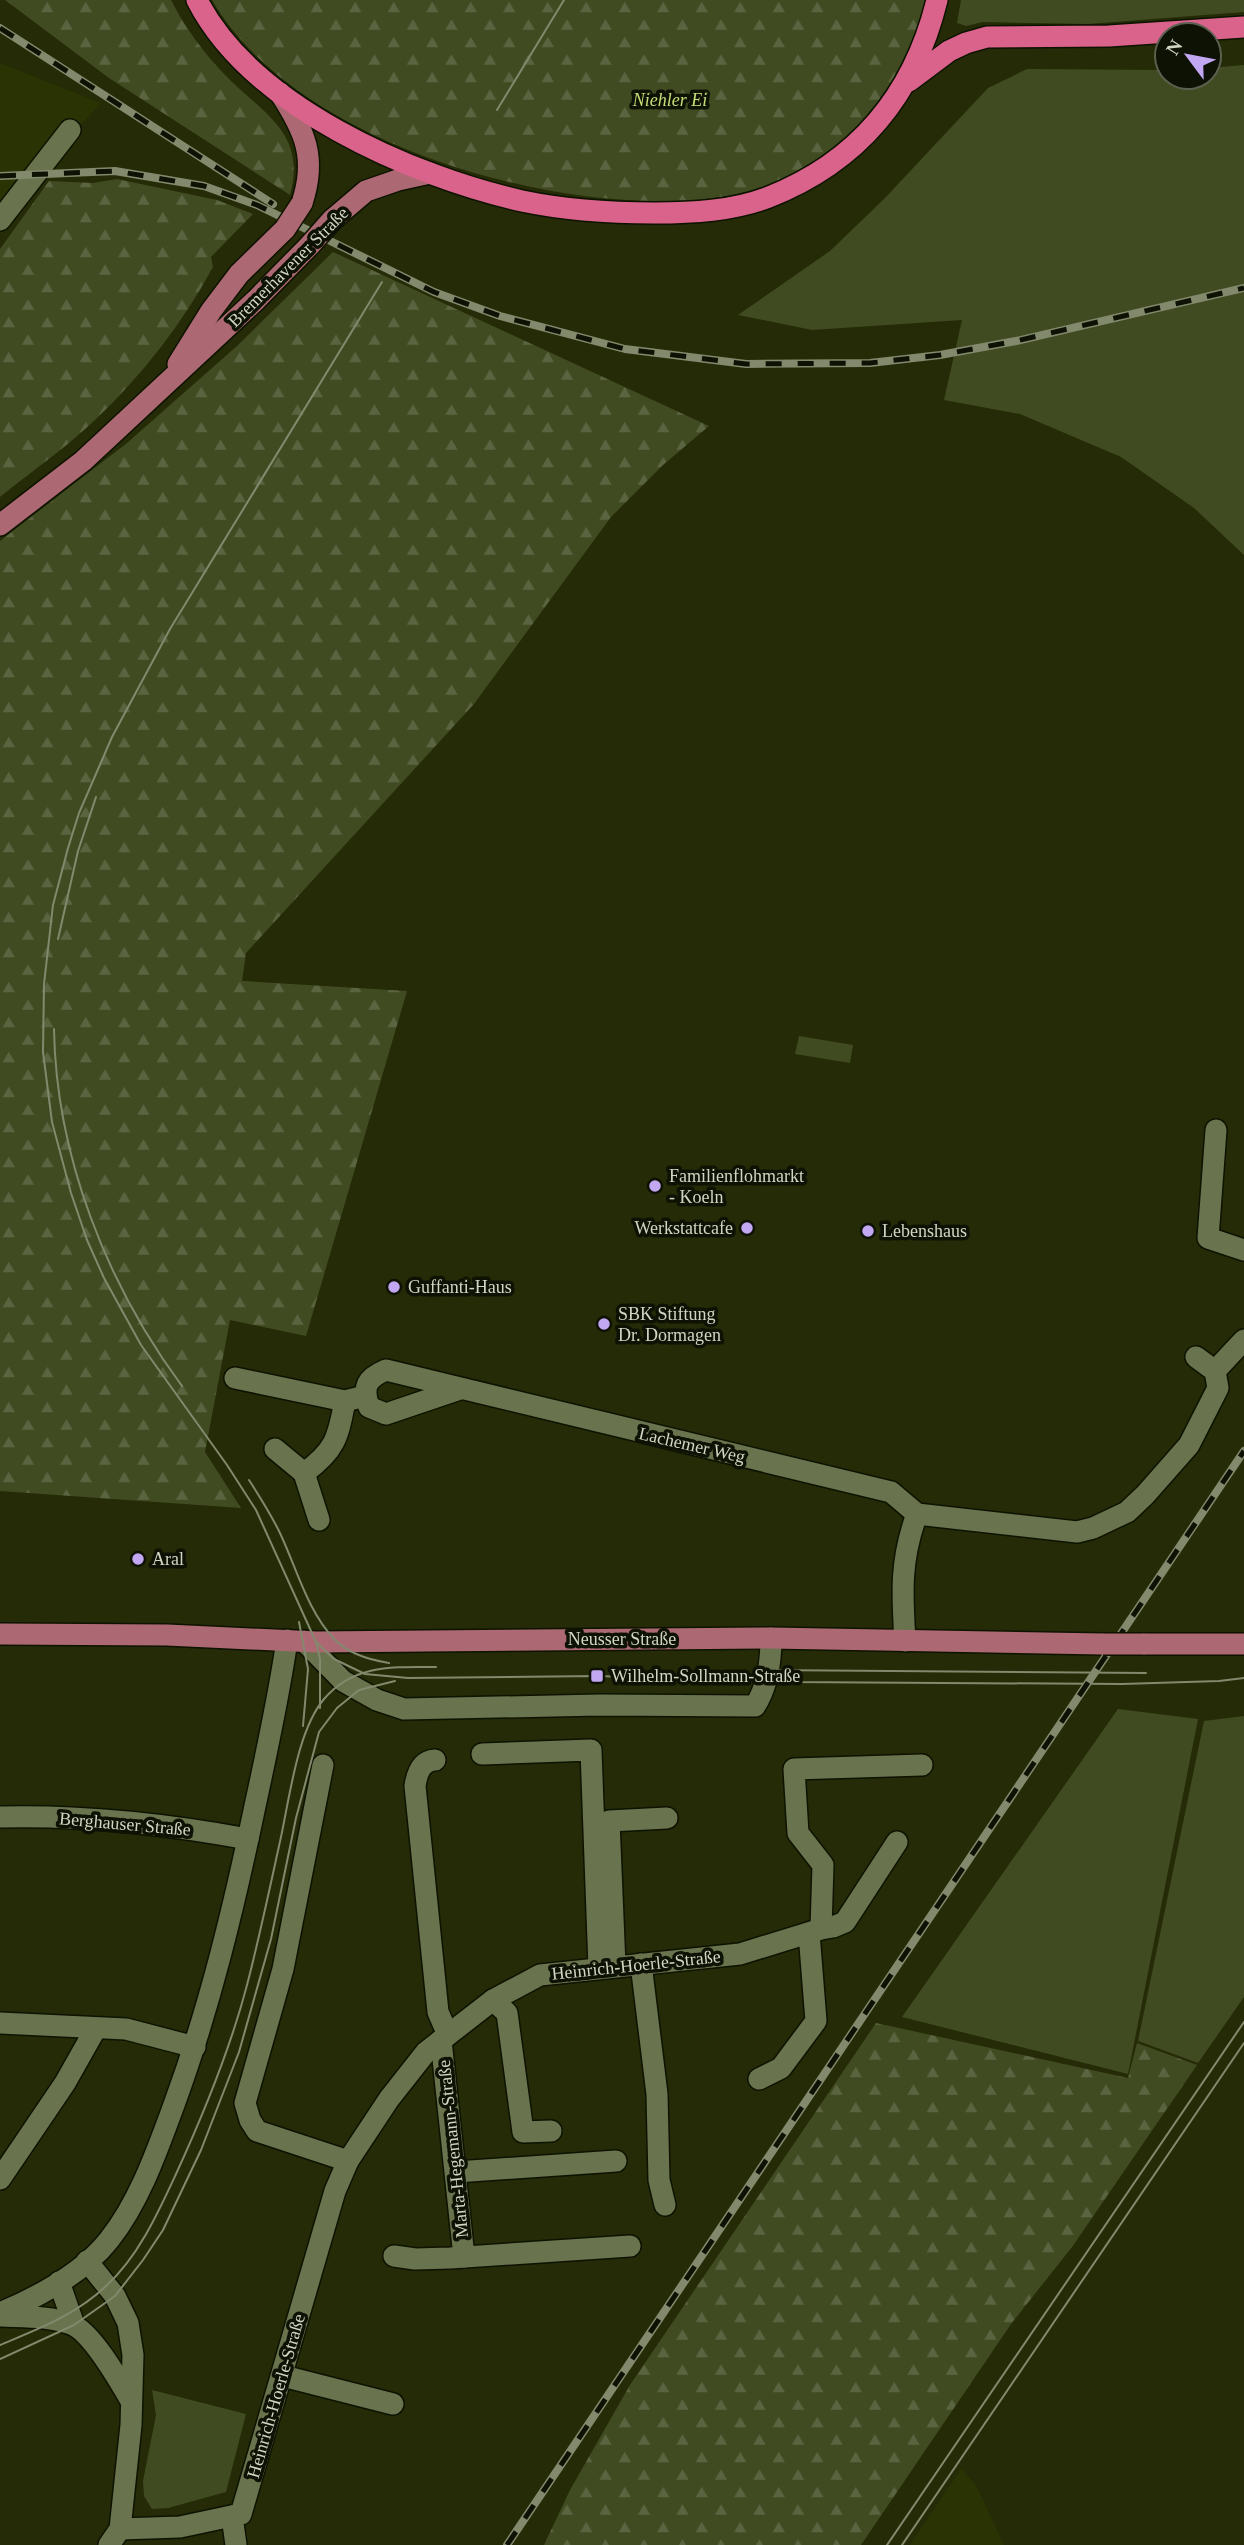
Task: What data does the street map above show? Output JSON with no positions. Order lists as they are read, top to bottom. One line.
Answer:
{"streets":{"main road":["Bremerhavener Straße","Neusser Straße"],"street":["Lachemer Weg","Berghauser Straße","Heinrich-Hoerle-Straße","Marta-Hegemann-Straße"]},"crossings":[["Heinrich-Hoerle-Straße","Marta-Hegemann-Straße"]],"parks":["Niehler Ei"],"places":{"other":["Familienflohmarkt - Koeln","Werkstattcafe","Lebenshaus","Guffanti-Haus","SBK Stiftung Dr. Dormagen","Aral"],"transit":["Wilhelm-Sollmann-Straße"]},"north":"top left"}
